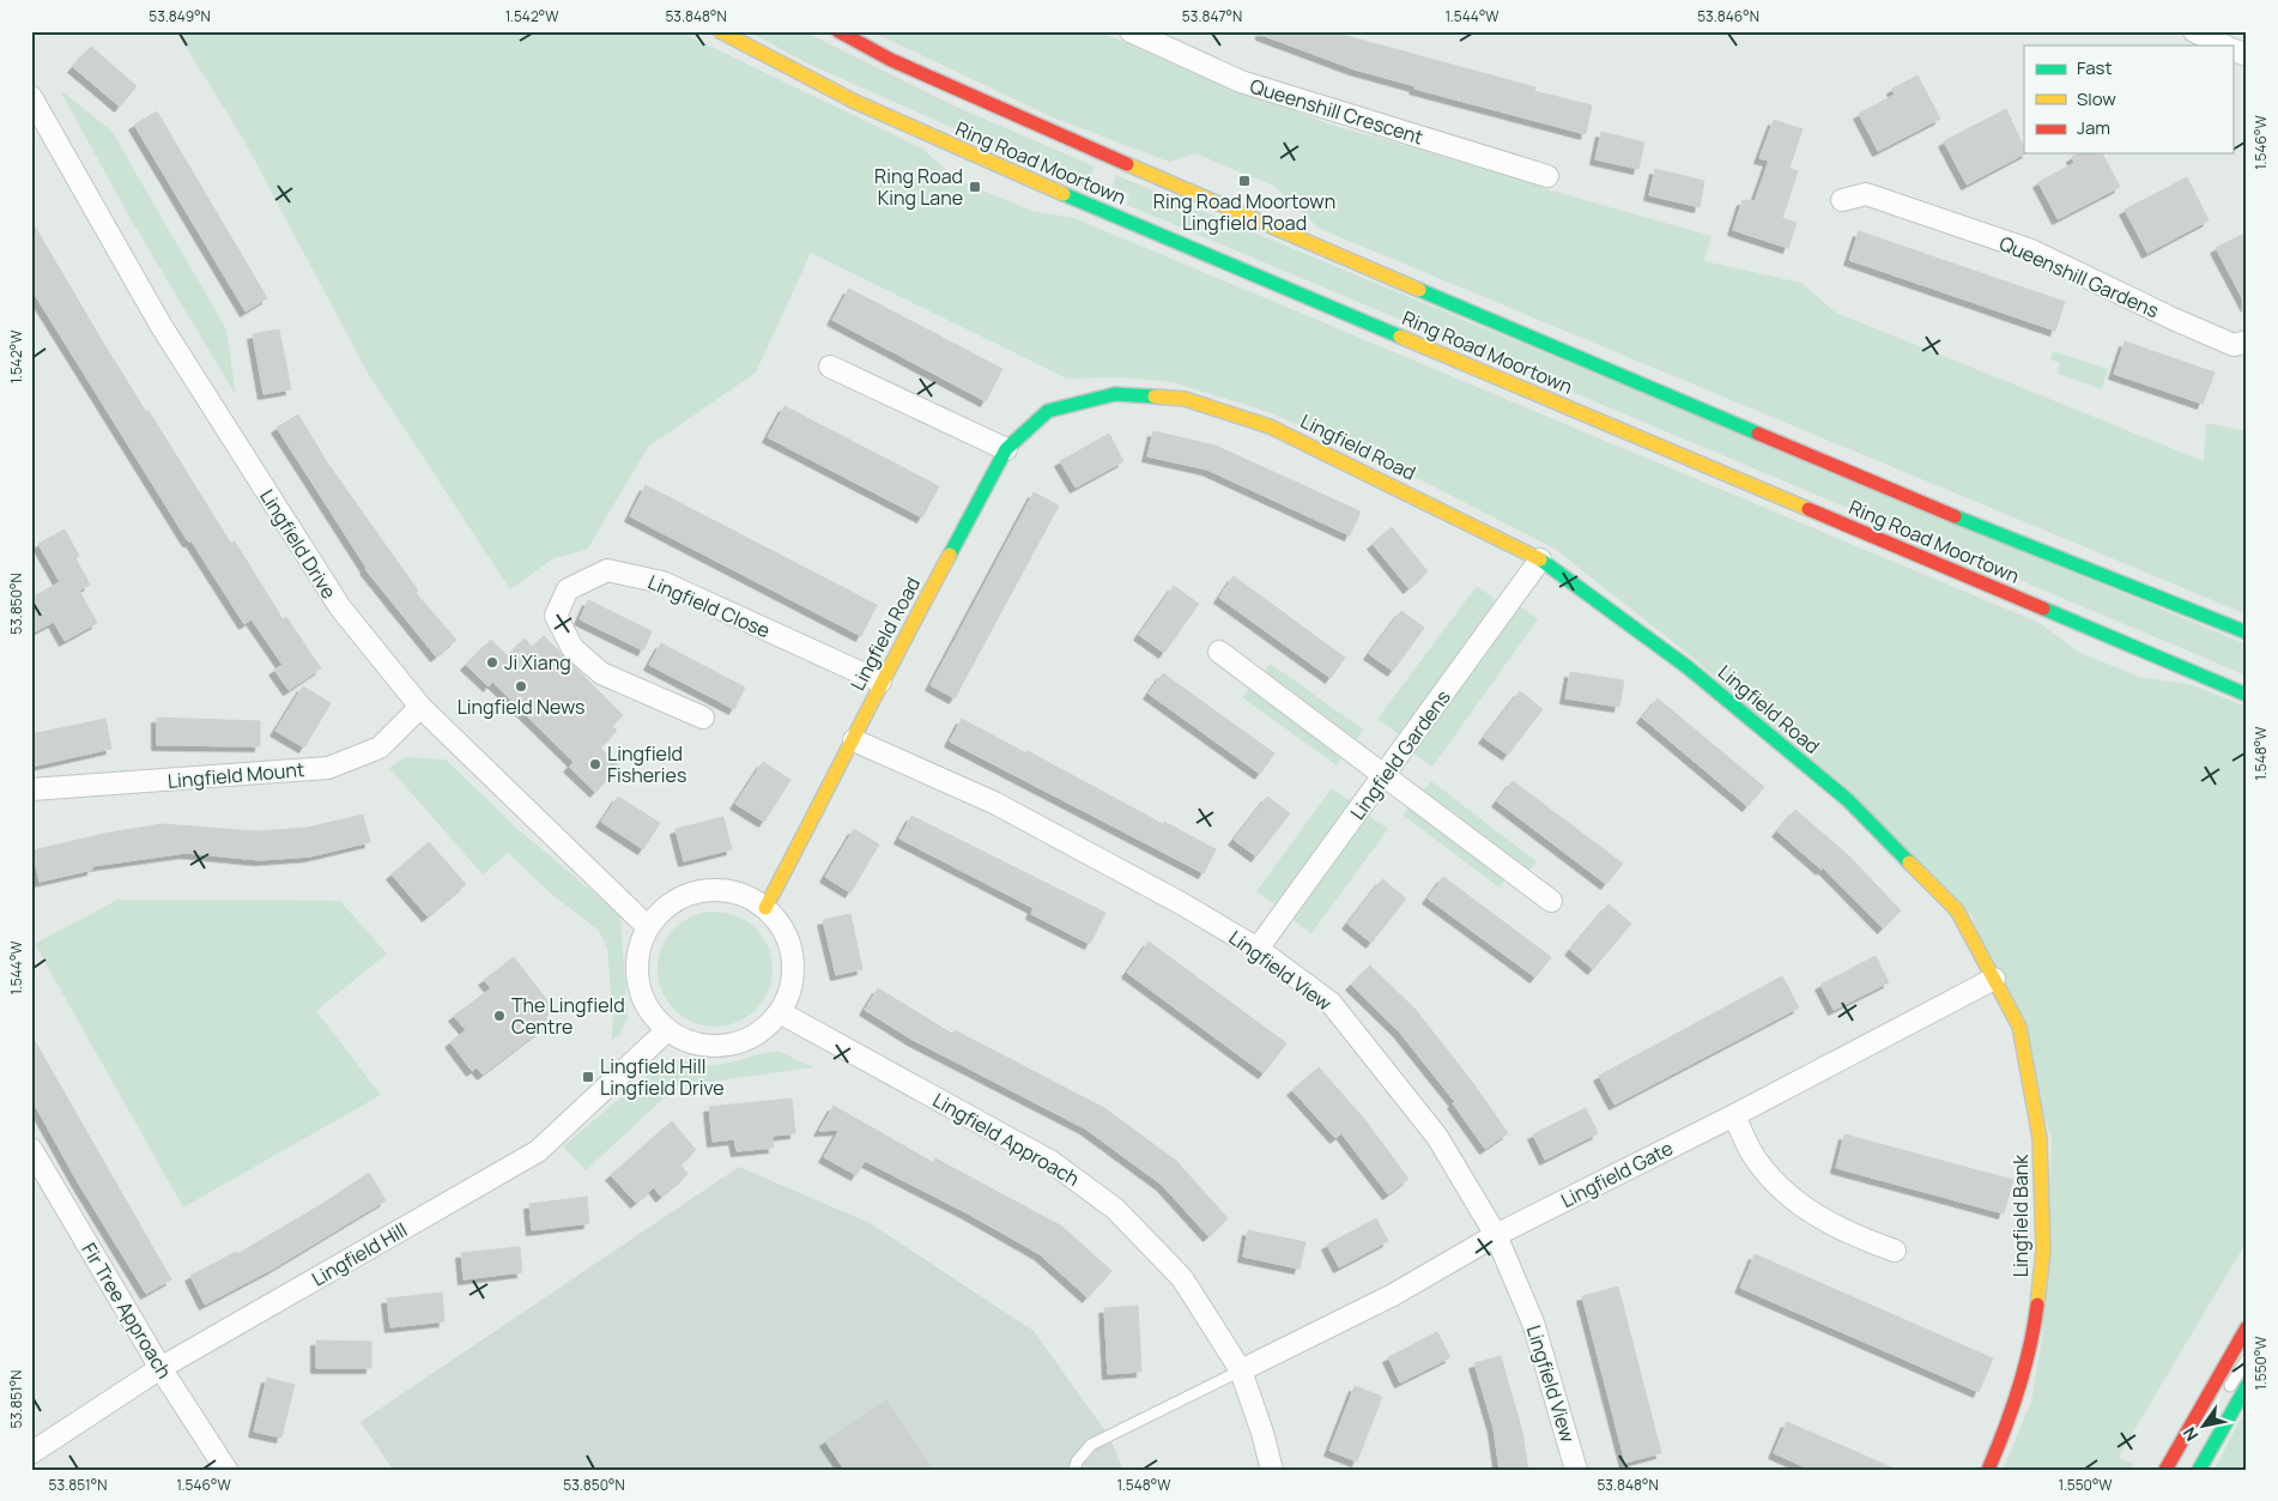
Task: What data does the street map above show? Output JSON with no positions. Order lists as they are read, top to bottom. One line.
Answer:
{"streets":{"main road":["Ring Road Moortown","Lingfield Road","Lingfield Bank"],"street":["Queenshill Crescent","Queenshill Gardens","Lingfield Drive","Lingfield Close","Lingfield Gardens","Lingfield Mount","Lingfield View","Lingfield Approach","Lingfield Gate","Lingfield Hill","Fir Tree Approach"]},"crossings":[["Lingfield Road","Lingfield Drive"],["Lingfield Road","Lingfield Close"],["Lingfield Road","Lingfield Gardens"],["Lingfield Road","Lingfield View"],["Lingfield Road","Lingfield Approach"],["Lingfield Road","Lingfield Gate"],["Lingfield Road","Lingfield Bank"],["Lingfield Road","Lingfield Hill"],["Lingfield Drive","Lingfield Mount"],["Lingfield Drive","Lingfield Approach"],["Lingfield Drive","Lingfield Hill"],["Lingfield Gardens","Lingfield View"],["Lingfield View","Lingfield Gate"],["Lingfield Approach","Lingfield Gate"],["Lingfield Approach","Lingfield Hill"],["Lingfield Hill","Fir Tree Approach"]],"places":{"transit":["Ring Road Moortown Lingfield Road","Ring Road King Lane","Lingfield Hill Lingfield Drive"],"other":["Ji Xiang","Lingfield News","Lingfield Fisheries","The Lingfield Centre"]},"legend":["Fast","Slow","Jam"],"north":"bottom left","coordinates":["53.849°N","1.542°W","53.848°N","53.847°N","1.544°W","53.846°N","1.546°W","53.850°N","1.548°W","1.550°W","53.851°N"]}
